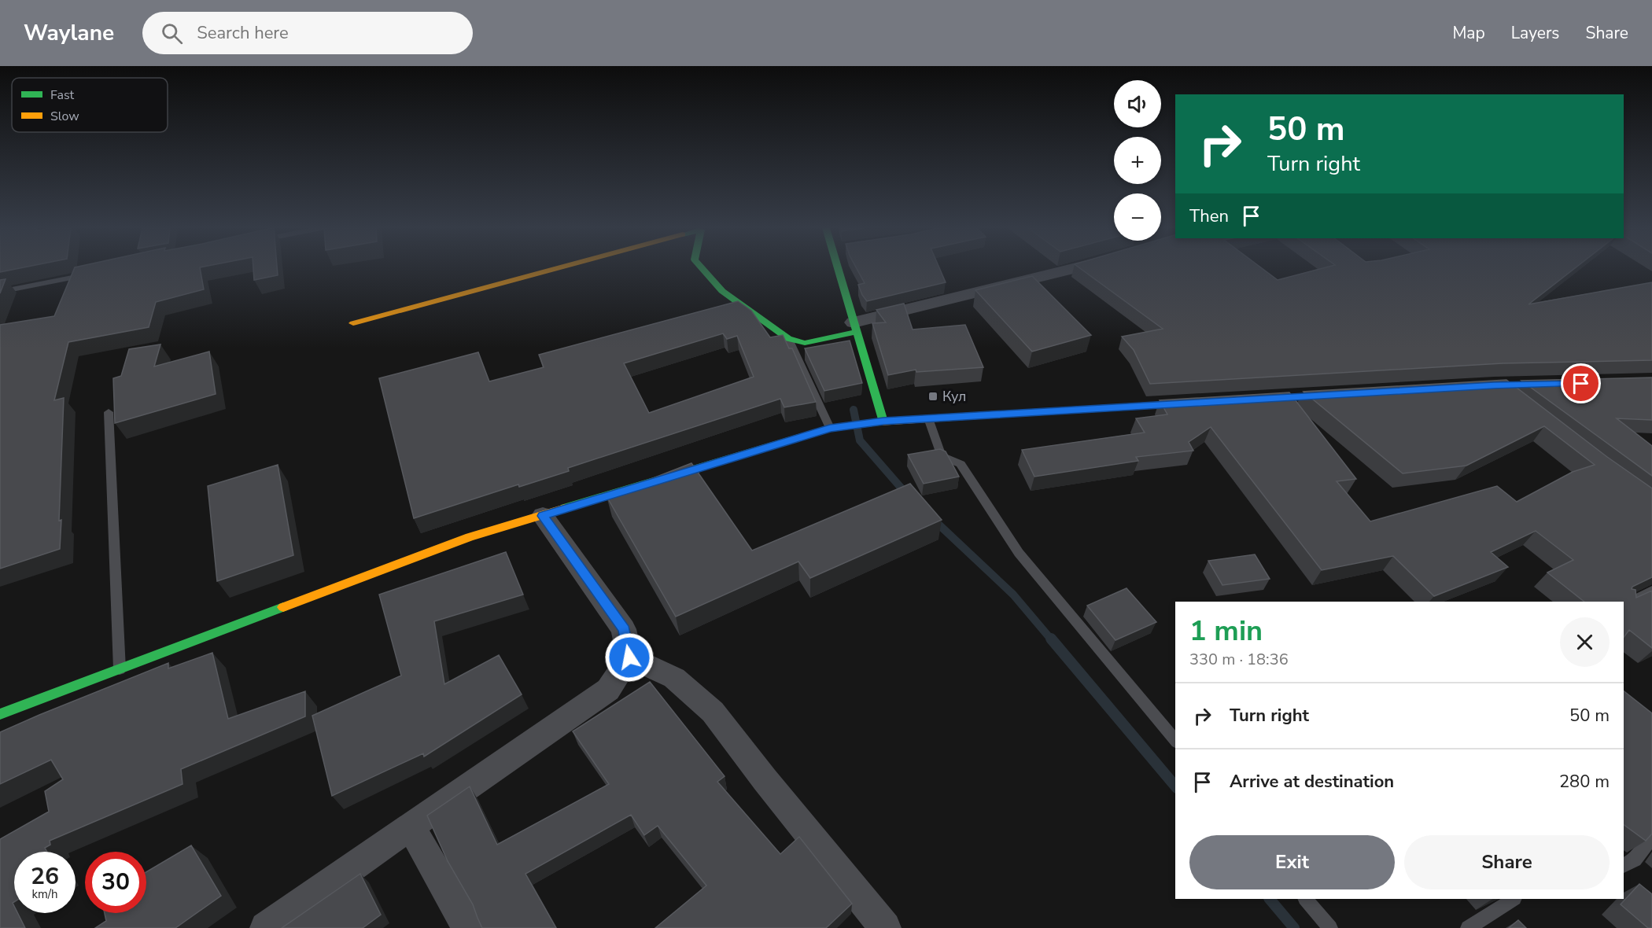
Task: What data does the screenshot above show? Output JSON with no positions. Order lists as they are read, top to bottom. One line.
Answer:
{"places":{"transit":["Кул"]},"legend":["Fast","Slow"],"page":{"header":"Waylane","search":"Search here","nav":["Map","Layers","Share"],"map_buttons":["+","−"],"turn":["50 m","Turn right"],"then":"Then","heading":["1 min","330 m · 18:36"],"list":[{"name":"Turn right","value":"50 m"},{"name":"Arrive at destination","value":"280 m"}],"buttons":["Exit","Share"],"speed":"26 km/h","limit":"30"}}
